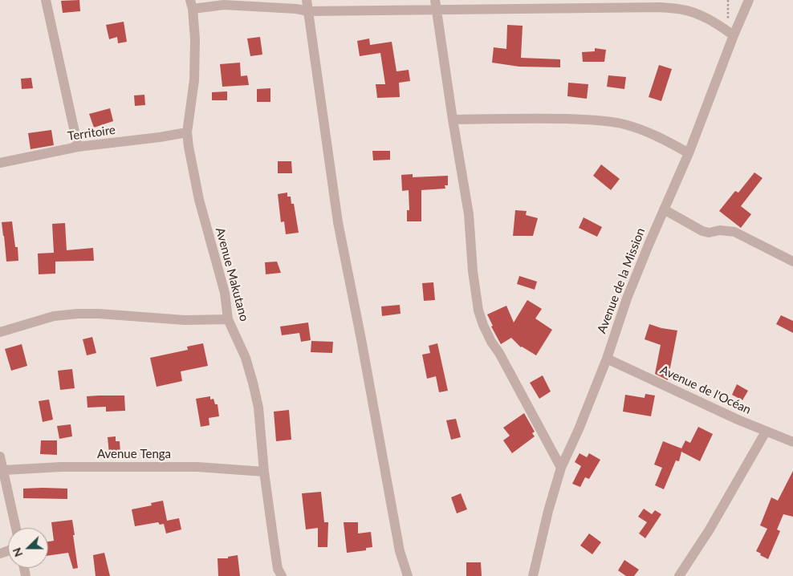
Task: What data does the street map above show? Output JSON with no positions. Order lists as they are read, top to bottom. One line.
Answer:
{"streets":{"street":["Territoire","Avenue Makutano","Avenue de la Mission","Avenue de l'Océan","Avenue Tenga"]},"crossings":[["Territoire","Avenue Makutano"],["Avenue Makutano","Avenue Tenga"],["Avenue de la Mission","Avenue de l'Océan"]],"north":"left"}
